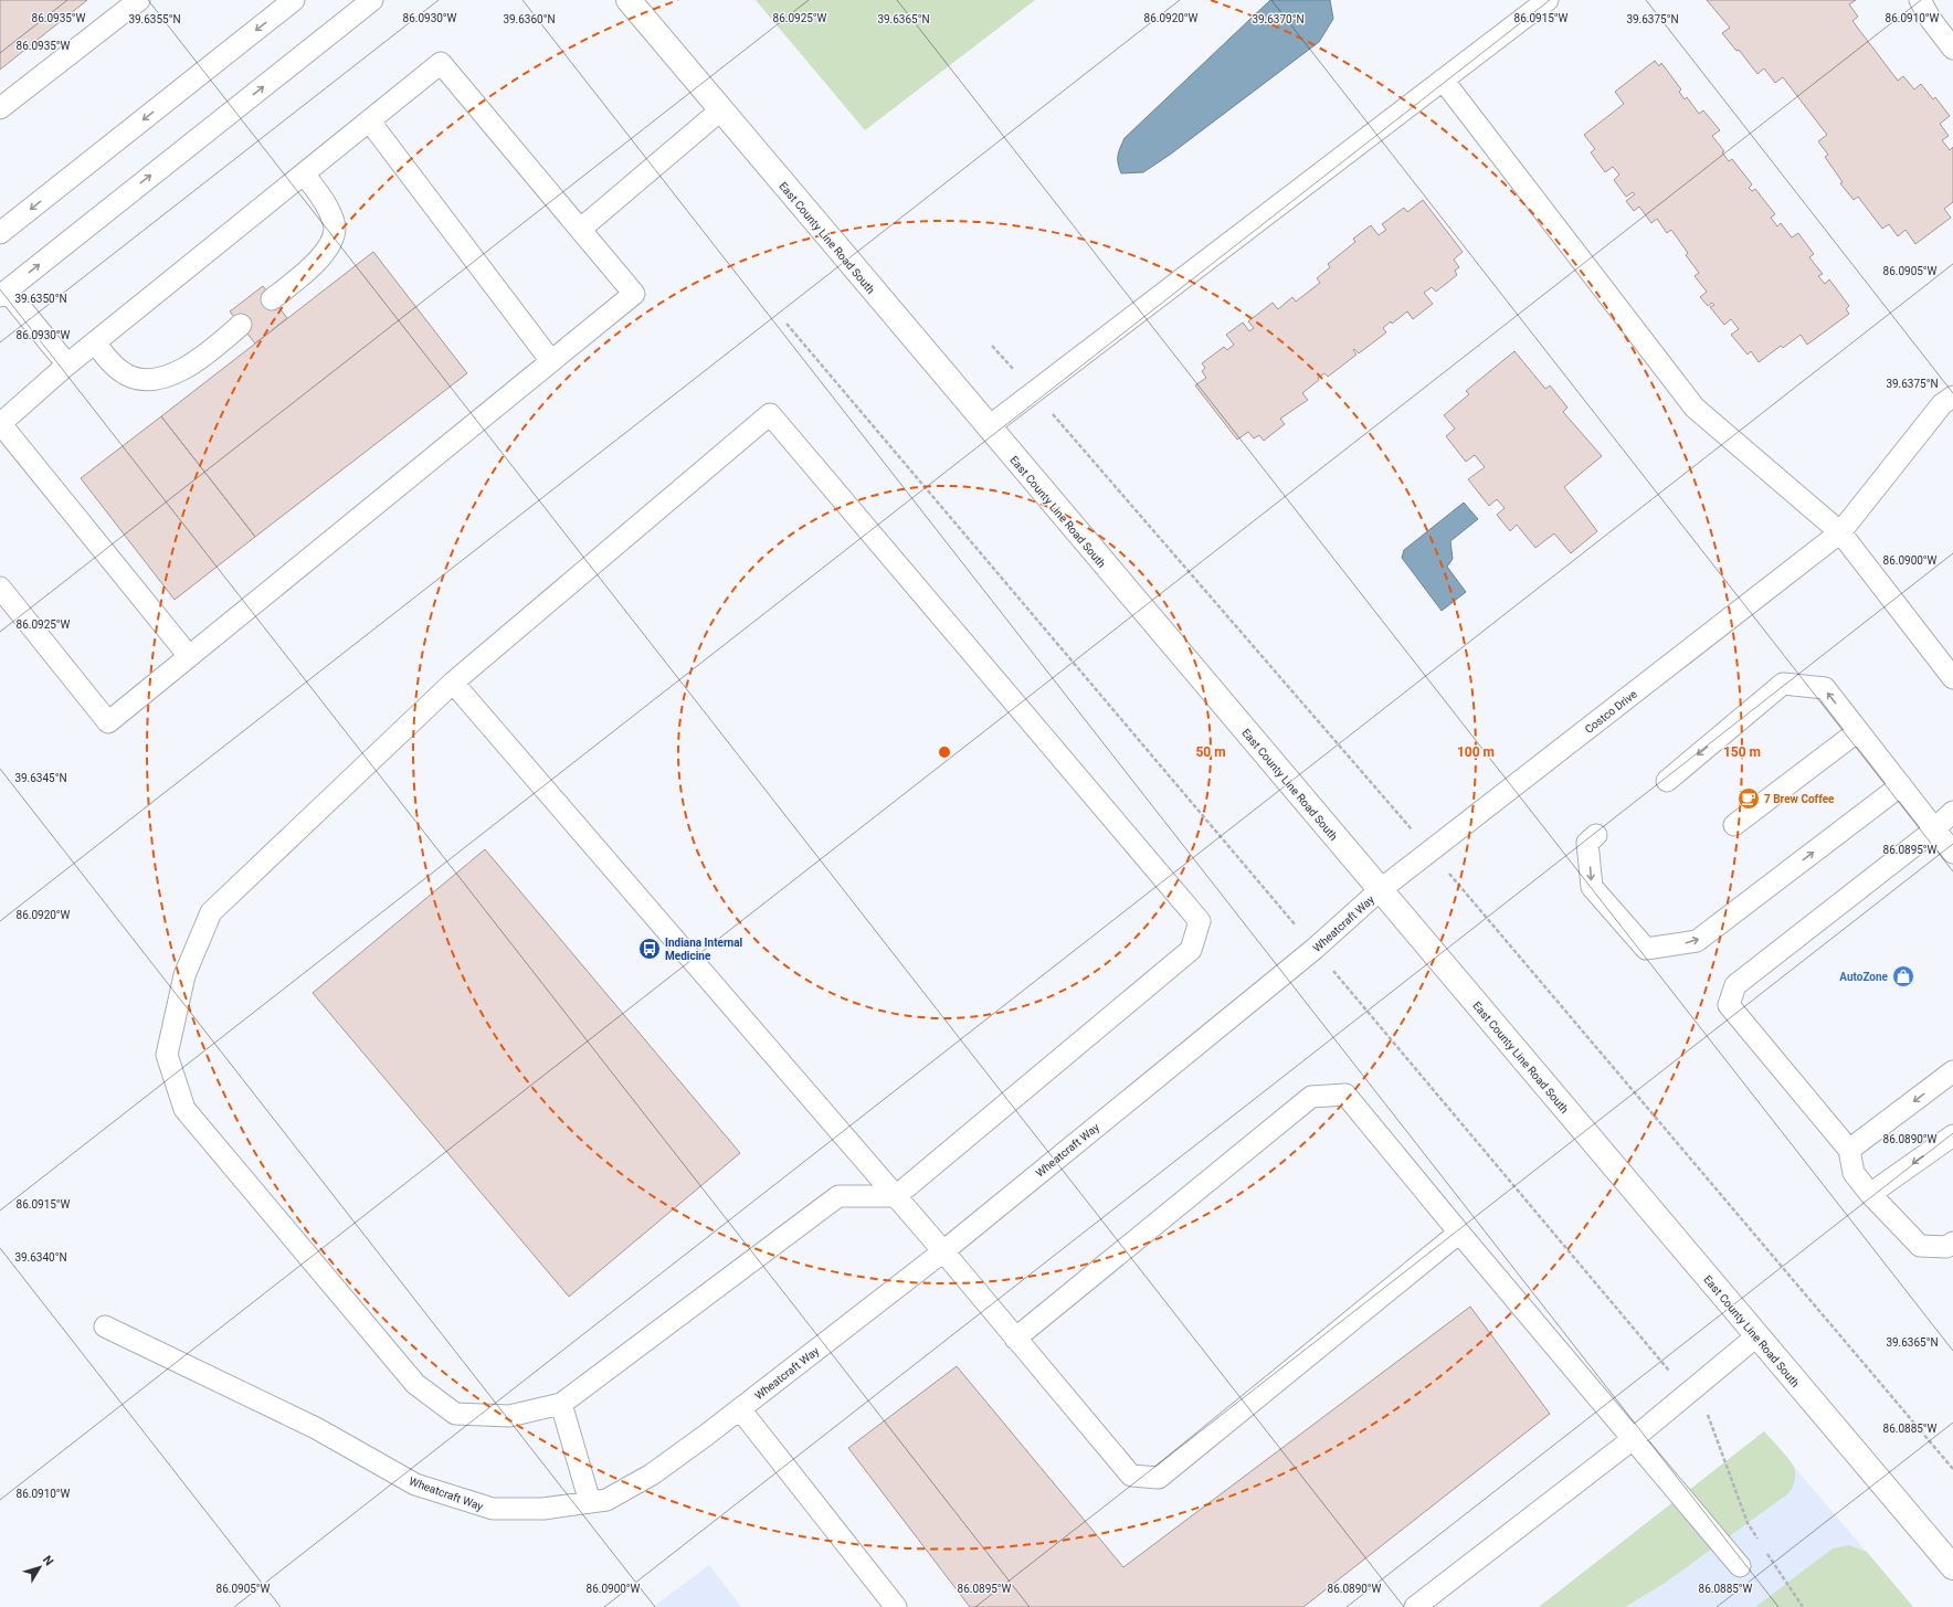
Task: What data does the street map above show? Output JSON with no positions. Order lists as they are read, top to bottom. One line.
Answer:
{"streets":{"main road":["East County Line Road South"],"lane":["Costco Drive","Wheatcraft Way"]},"crossings":[["East County Line Road South","Costco Drive"],["East County Line Road South","Wheatcraft Way"],["Costco Drive","Wheatcraft Way"]],"places":{"cafe":["7 Brew Coffee"],"bus stop":["Indiana Internal Medicine"],"shop":["AutoZone"]},"north":"top right","coordinates":["86.0935°W","86.0930°W","86.0925°W","86.0920°W","86.0915°W","86.0910°W","39.6370°N","39.6355°N","39.6360°N","39.6365°N","39.6375°N","86.0905°W","39.6350°N","86.0900°W","39.6345°N","86.0895°W","86.0890°W","39.6340°N","86.0885°W"],"rings":["50 m","100 m","150 m"]}
